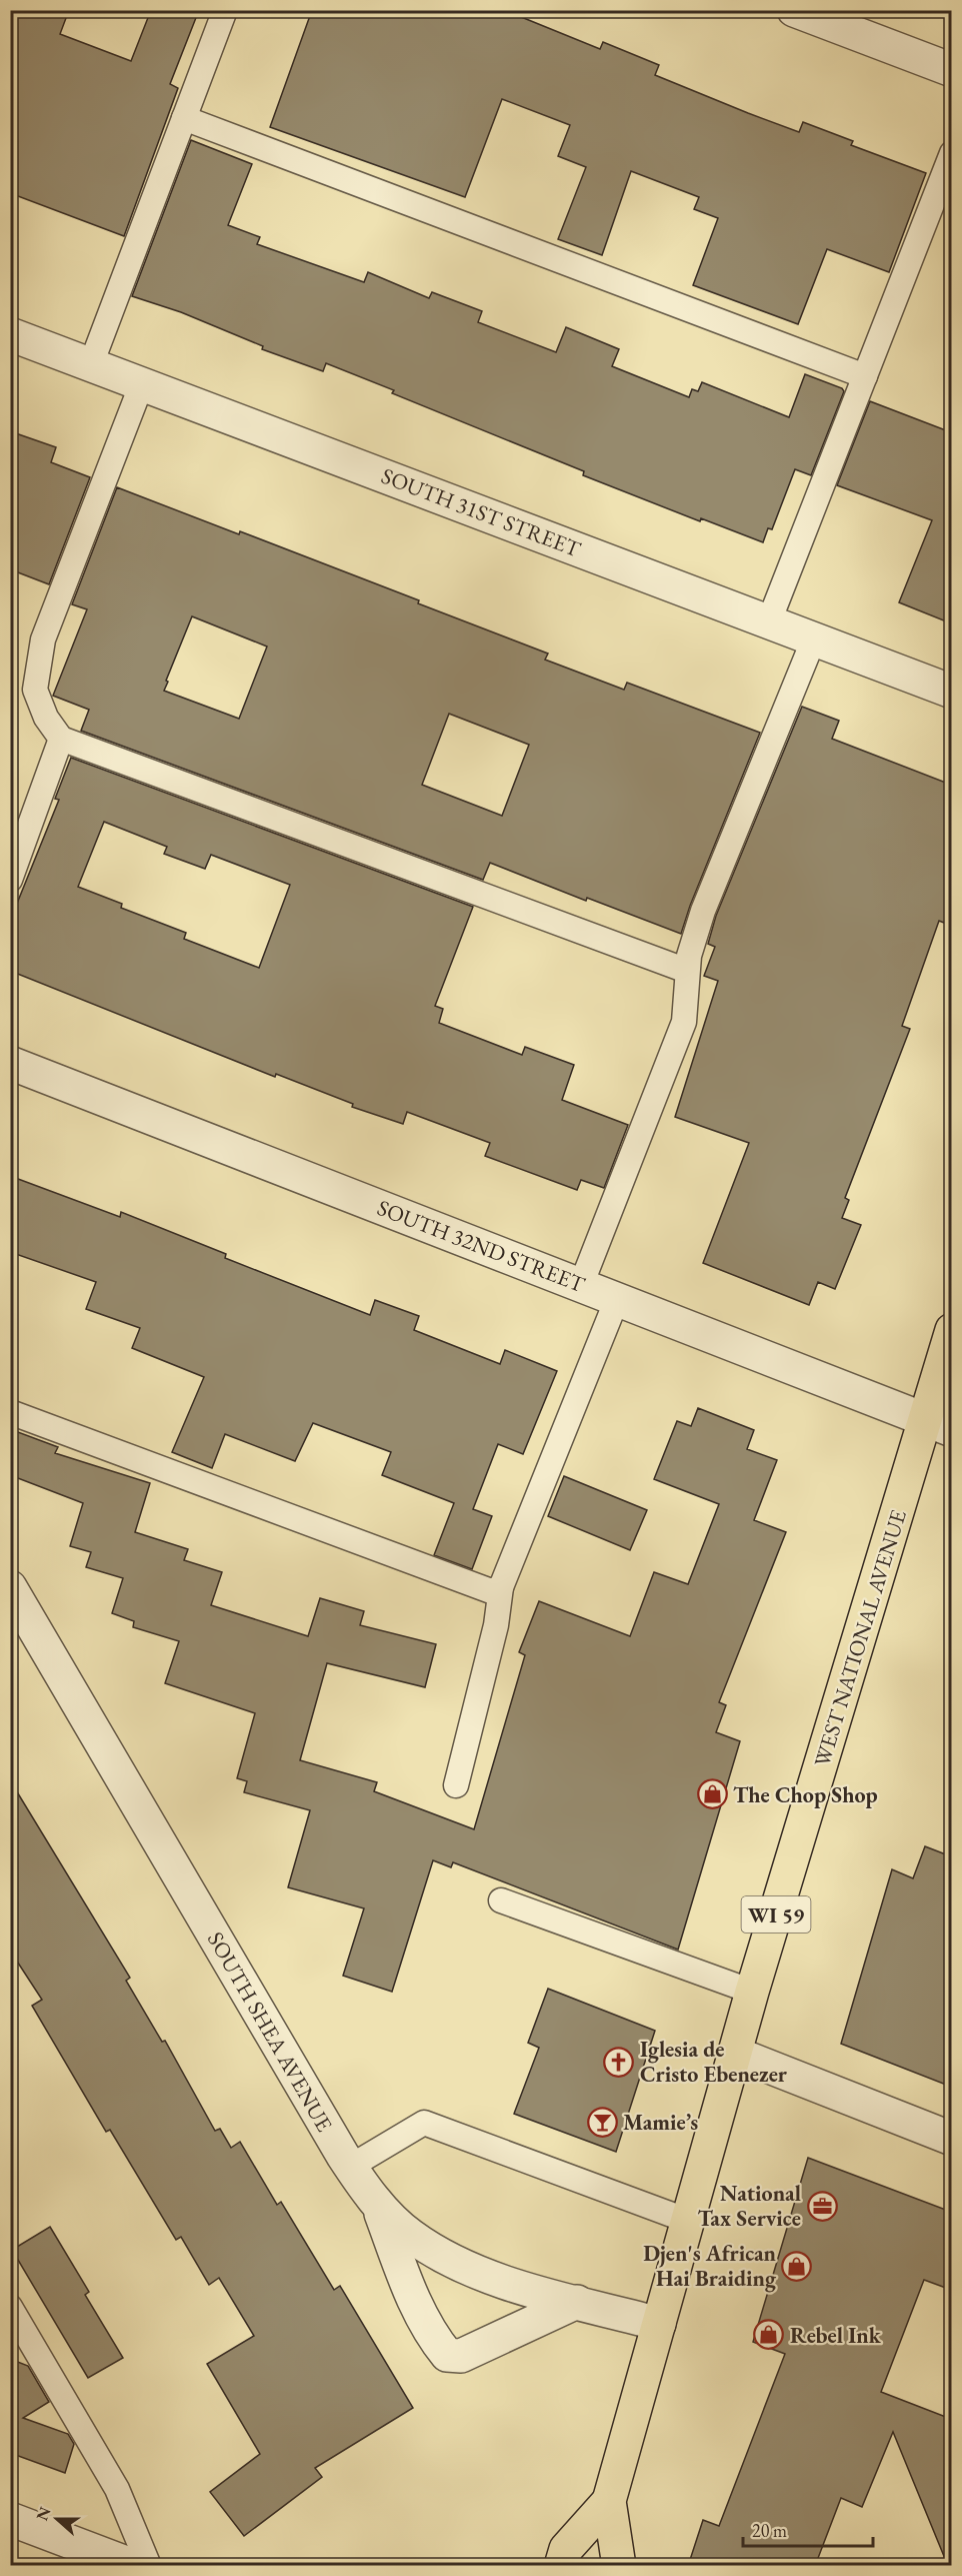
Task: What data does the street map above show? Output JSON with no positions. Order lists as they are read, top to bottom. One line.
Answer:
{"streets":{"main road":["WEST NATIONAL AVENUE","WI 59"],"street":["SOUTH 31ST STREET","SOUTH 32ND STREET","SOUTH SHEA AVENUE"]},"crossings":[["SOUTH 32ND STREET","WEST NATIONAL AVENUE"],["WEST NATIONAL AVENUE","SOUTH SHEA AVENUE"]],"places":{"shop":["The Chop Shop","Djen's African Hai Braiding","Rebel Ink"],"church":["Iglesia de Cristo Ebenezer"],"bar":["Mamie’s"],"office":["National Tax Service"]},"scale_bar":"20 m","north":"left"}
